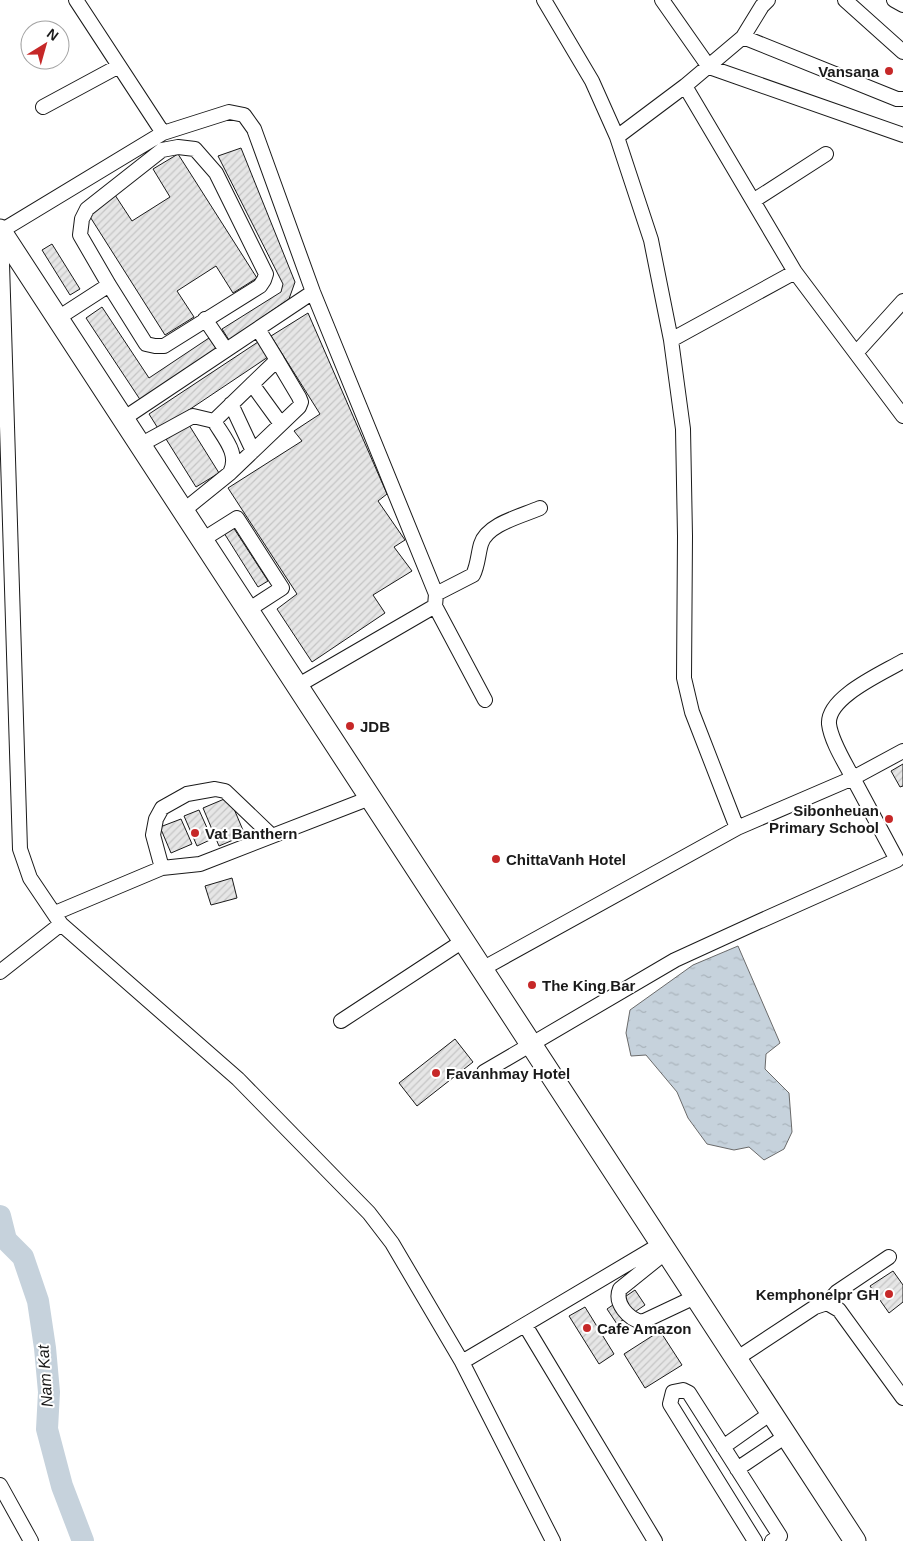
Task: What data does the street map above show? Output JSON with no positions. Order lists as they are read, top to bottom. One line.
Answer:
{"water":["Nam Kat"],"places":["Vansana","JDB","Sibonheuan Primary School","Vat Banthern","ChittaVanh Hotel","The King Bar","Favanhmay Hotel","Kemphonelpr GH","Cafe Amazon"],"north":"top right"}
